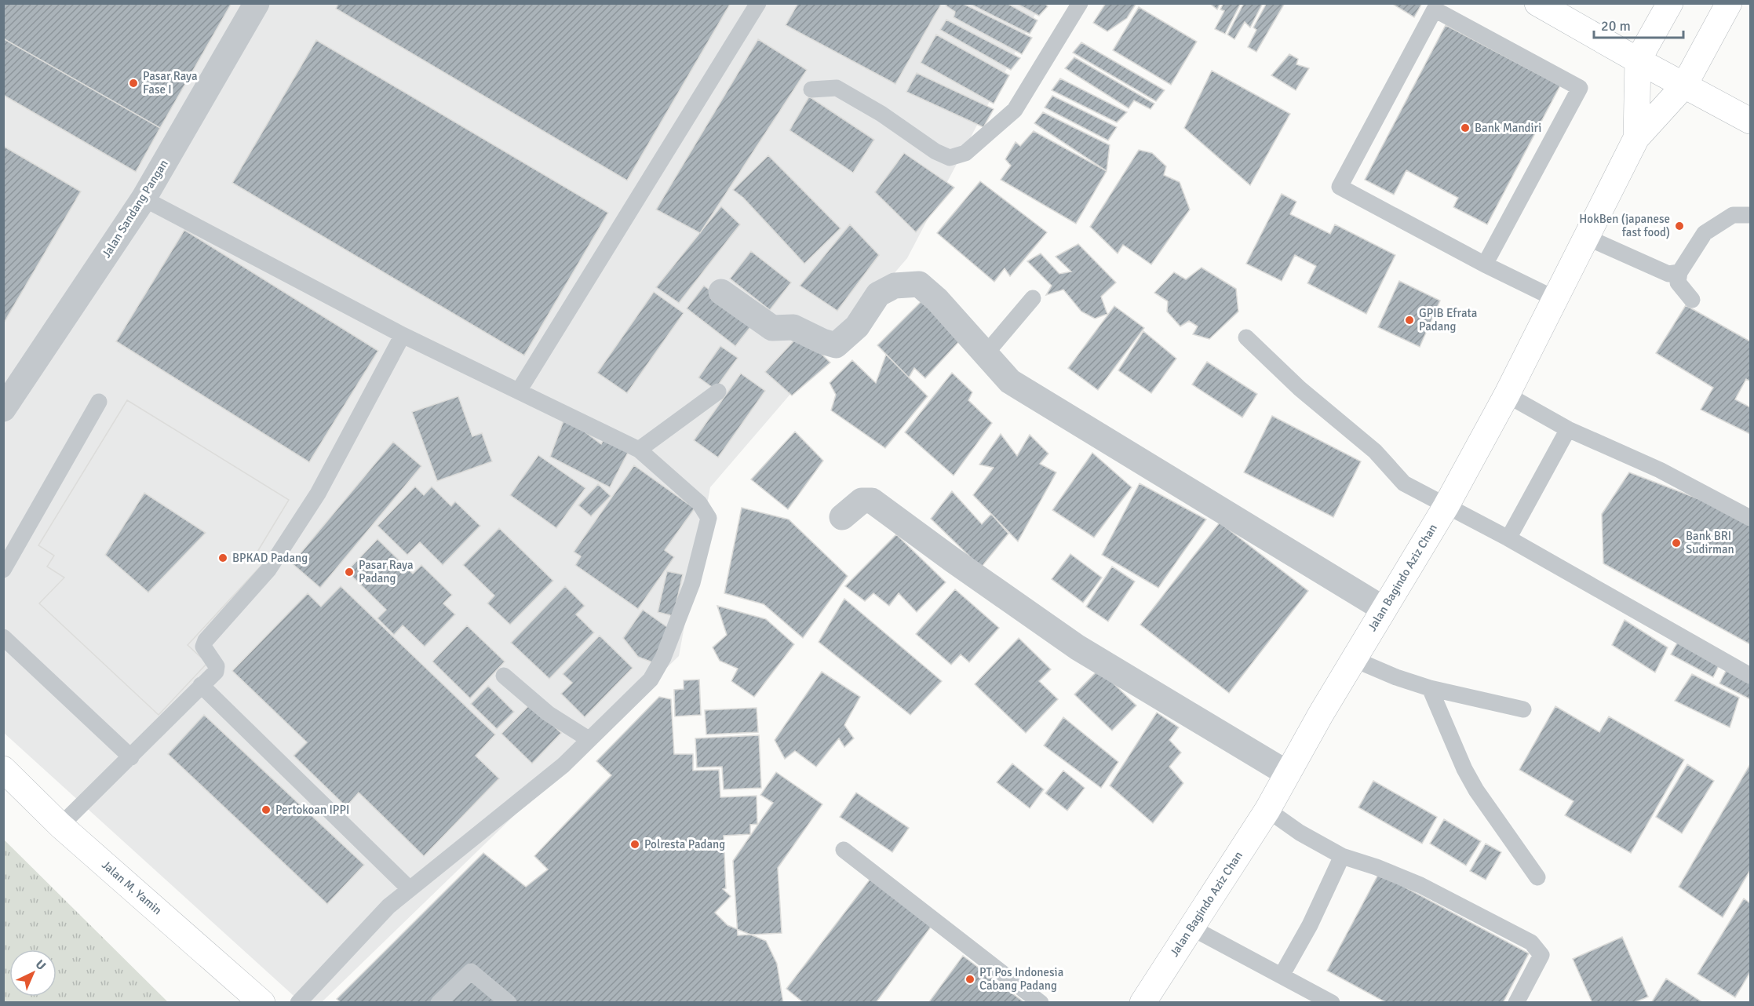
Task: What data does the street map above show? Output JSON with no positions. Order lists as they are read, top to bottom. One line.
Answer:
{"streets":{"main road":["Jalan Bagindo Aziz Chan","Jalan M. Yamin"],"street":["Jalan Sandang Pangan"]},"places":["Pasar Raya Fase I","Bank Mandiri","HokBen (japanese fast food)","GPIB Efrata Padang","Bank BRI Sudirman","BPKAD Padang","Pasar Raya Padang","Pertokoan IPPI","Polresta Padang","PT Pos Indonesia Cabang Padang"],"scale_bar":"20 m","north":"top right"}
